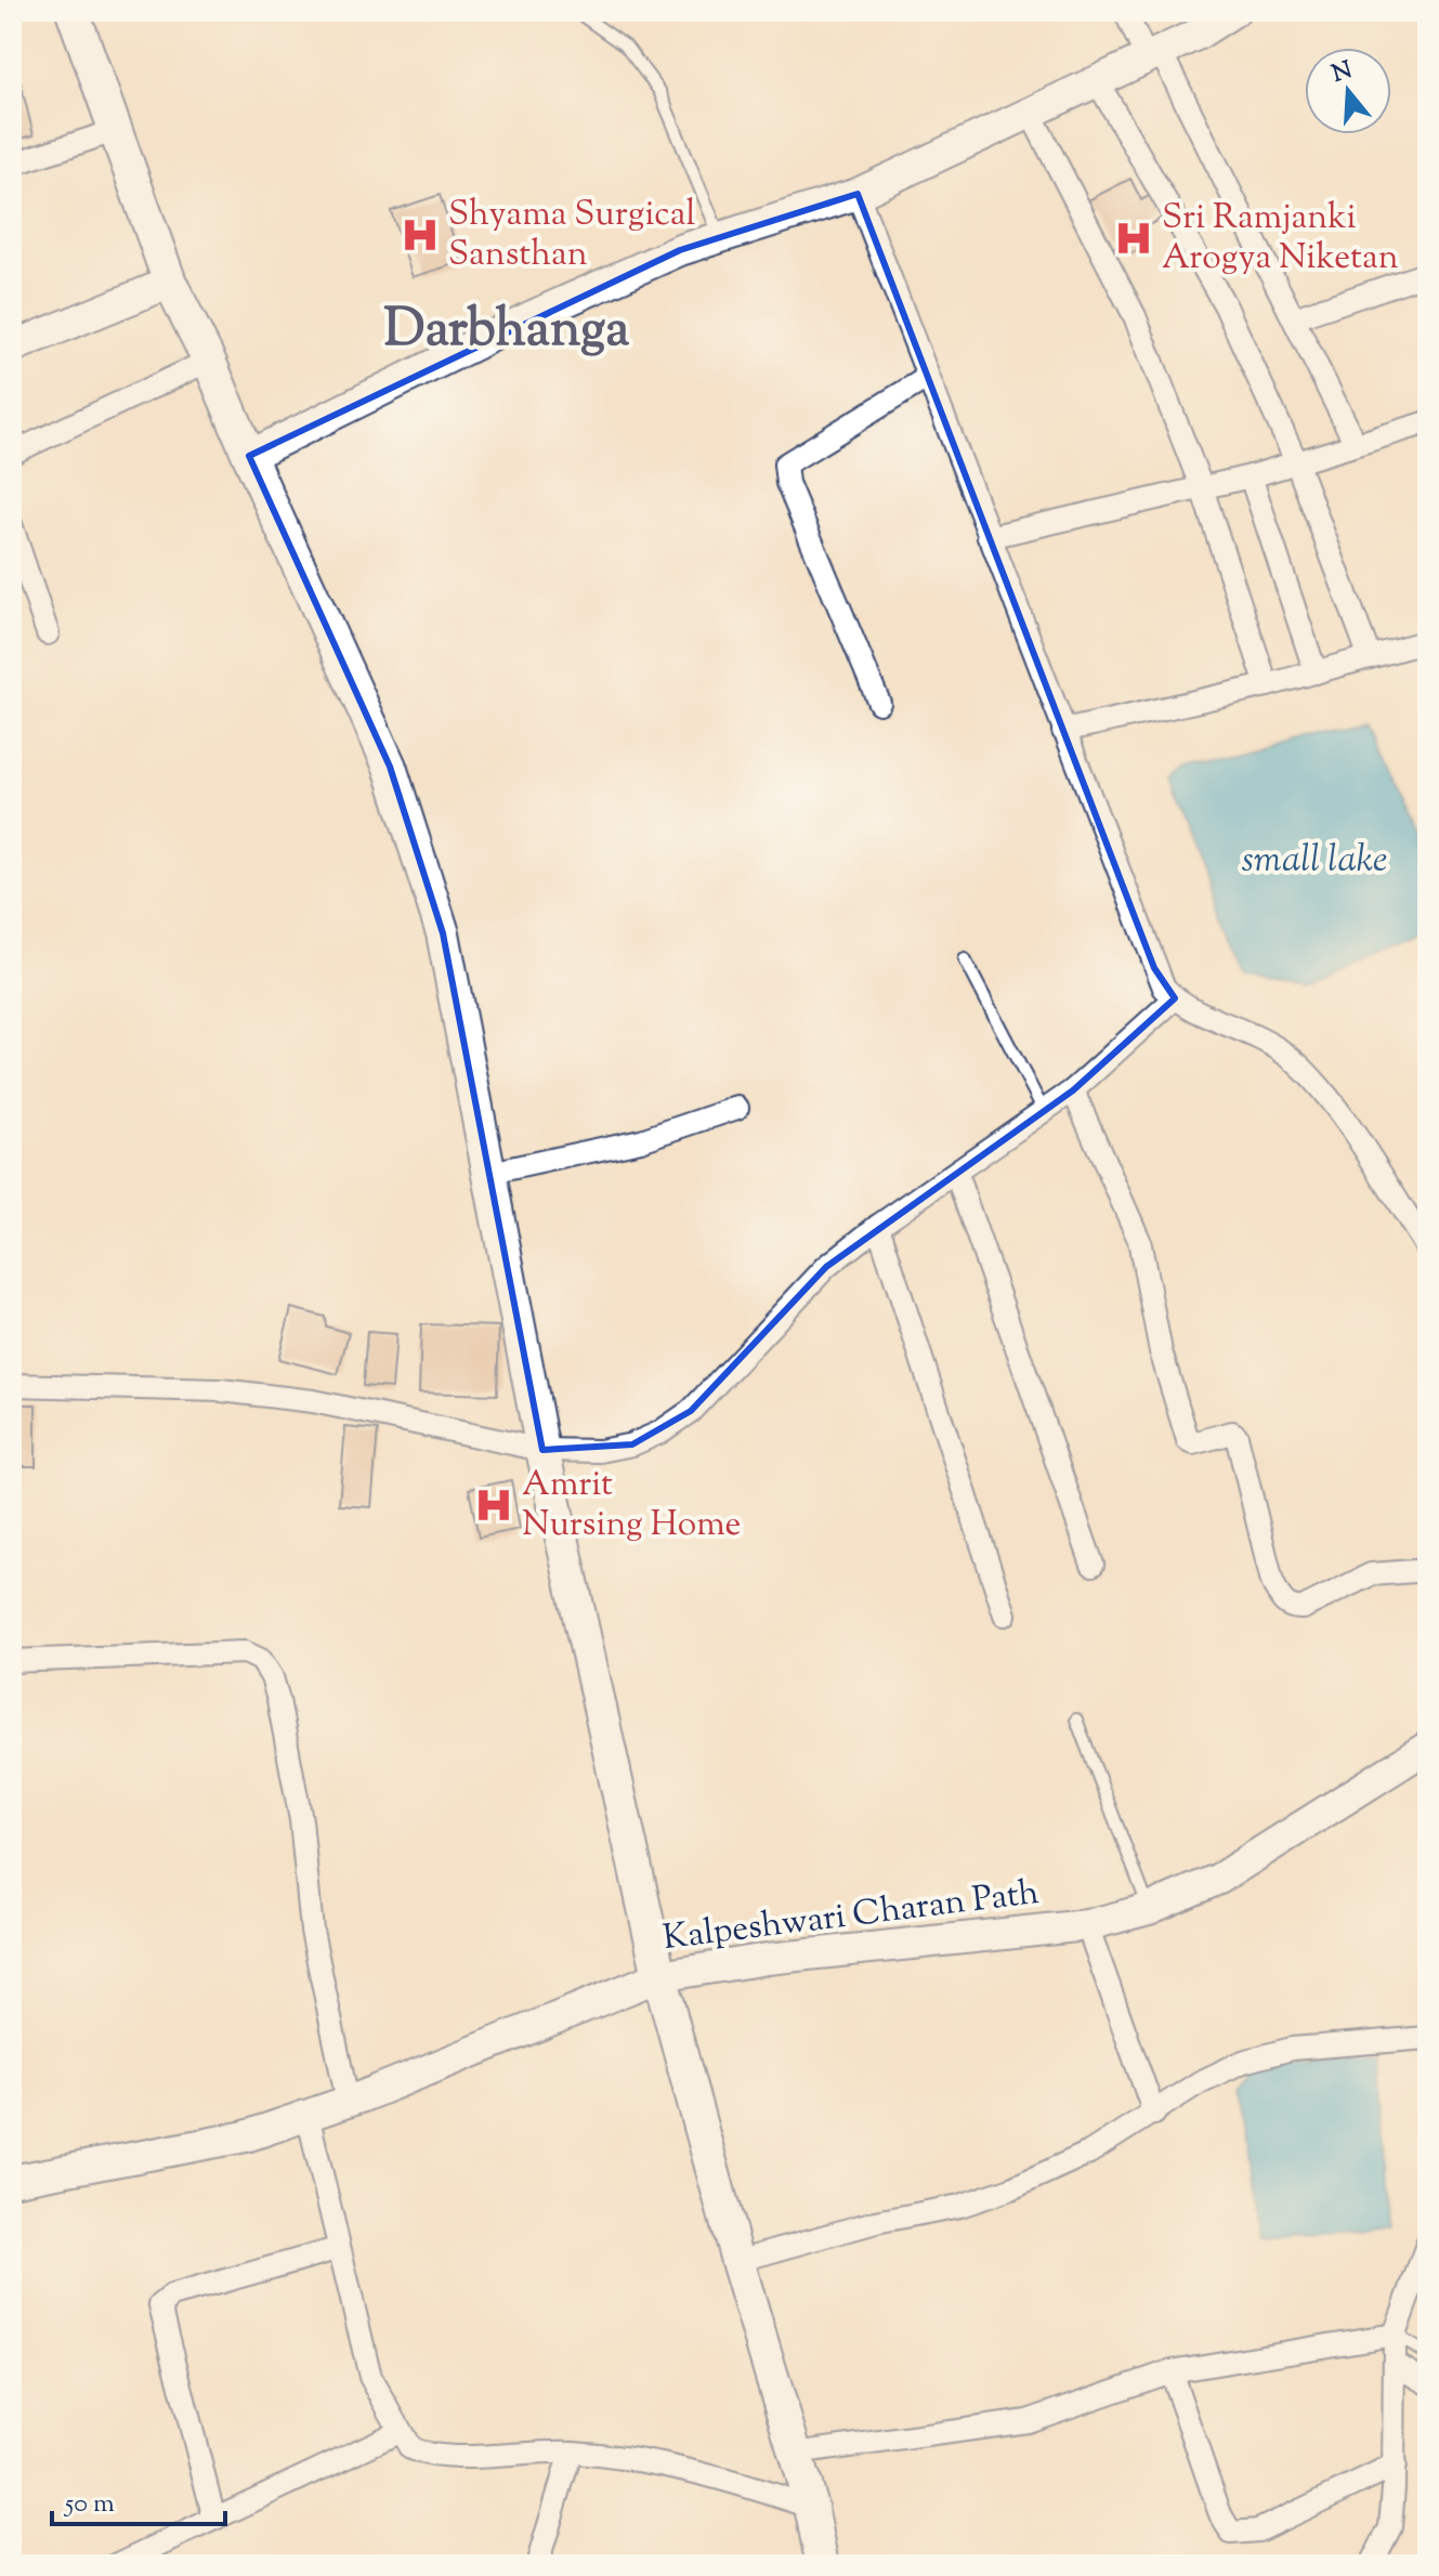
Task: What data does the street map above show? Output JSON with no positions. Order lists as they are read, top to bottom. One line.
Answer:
{"streets":{"street":["Kalpeshwari Charan Path"]},"districts":["Darbhanga"],"water":["small lake"],"places":{"hospital":["Shyama Surgical Sansthan","Sri Ramjanki Arogya Niketan","Amrit Nursing Home"]},"scale_bar":"50 m","north":"top"}
